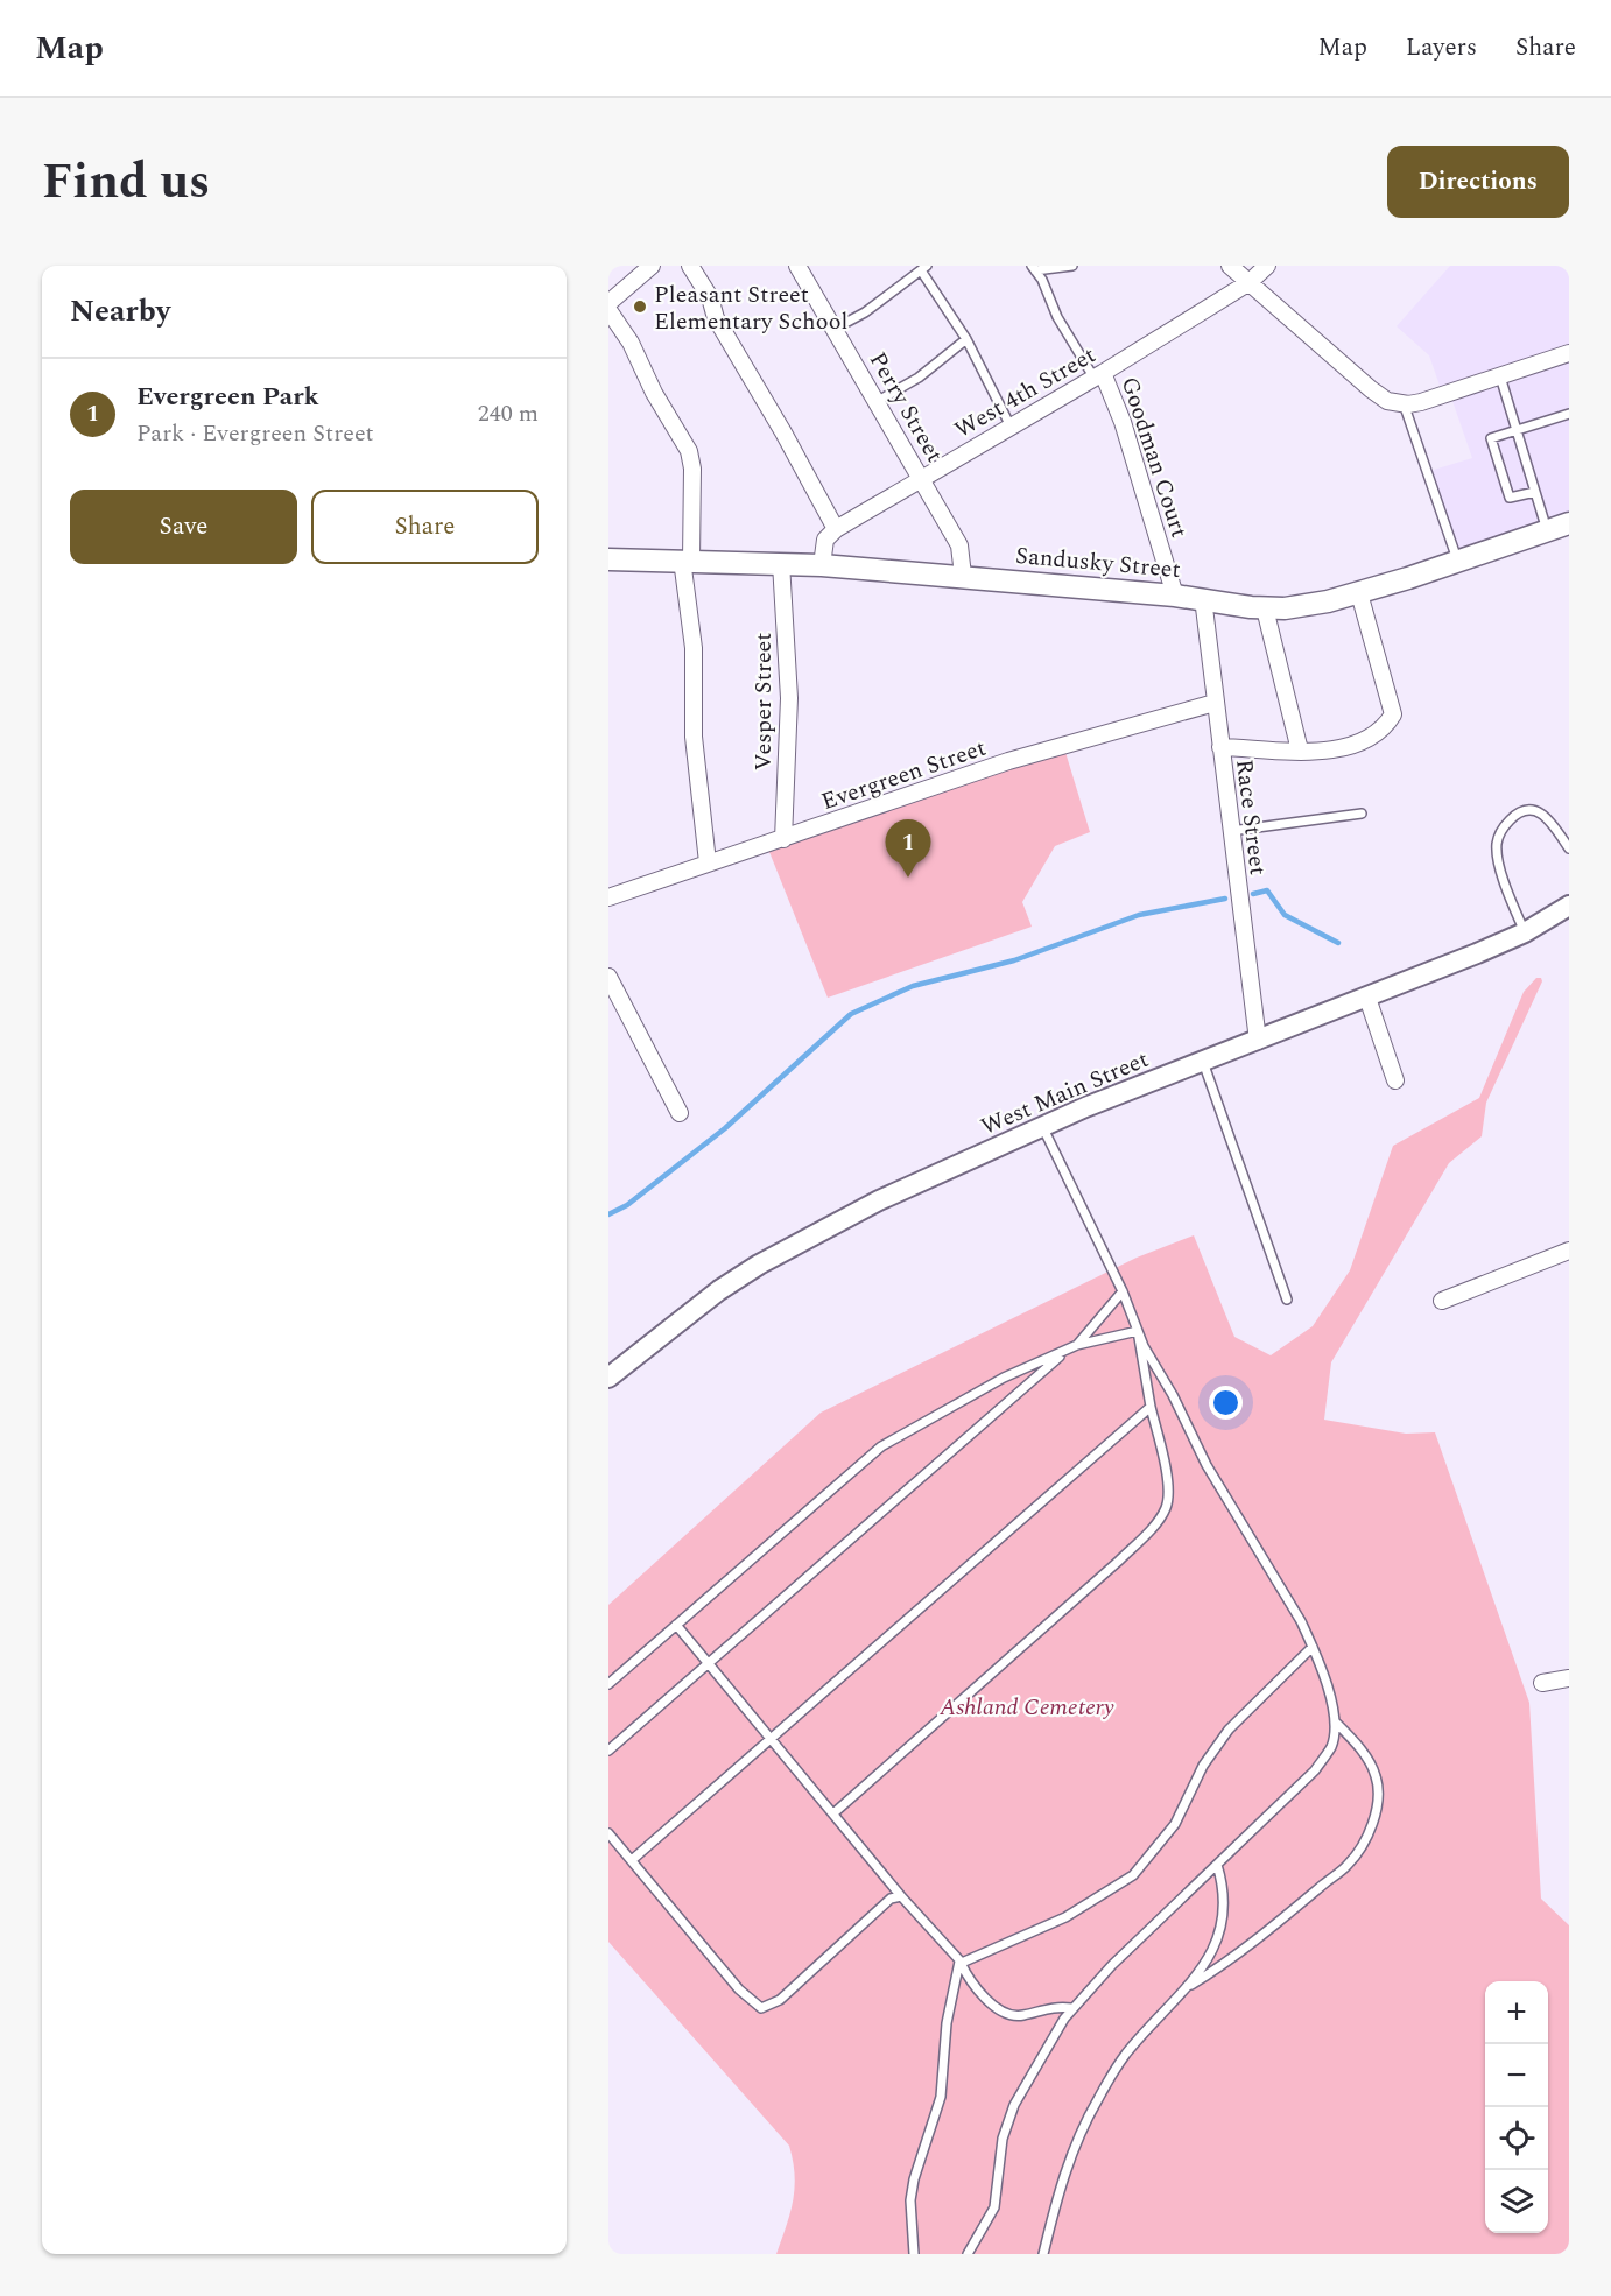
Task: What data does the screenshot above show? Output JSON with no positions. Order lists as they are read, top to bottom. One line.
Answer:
{"streets":{"main road":["Sandusky Street"],"street":["West 4th Street","Perry Street","Goodman Court","Vesper Street","Evergreen Street","Race Street","West Main Street"]},"crossings":[["West 4th Street","Perry Street"],["West 4th Street","Goodman Court"],["Perry Street","Sandusky Street"],["Goodman Court","Sandusky Street"],["Sandusky Street","Vesper Street"],["Sandusky Street","Race Street"],["Vesper Street","Evergreen Street"],["Evergreen Street","Race Street"],["Race Street","West Main Street"]],"parks":["Ashland Cemetery"],"places":["Pleasant Street Elementary School"],"page":{"header":"Map","nav":["Map","Layers","Share"],"title":"Find us","buttons":["Directions",["Save","Share"]],"heading":"Nearby","list":[{"mark":"1","name":"Evergreen Park","note":"Park · Evergreen Street","value":"240 m"}],"pins":"1","map_buttons":["+","−"]}}
